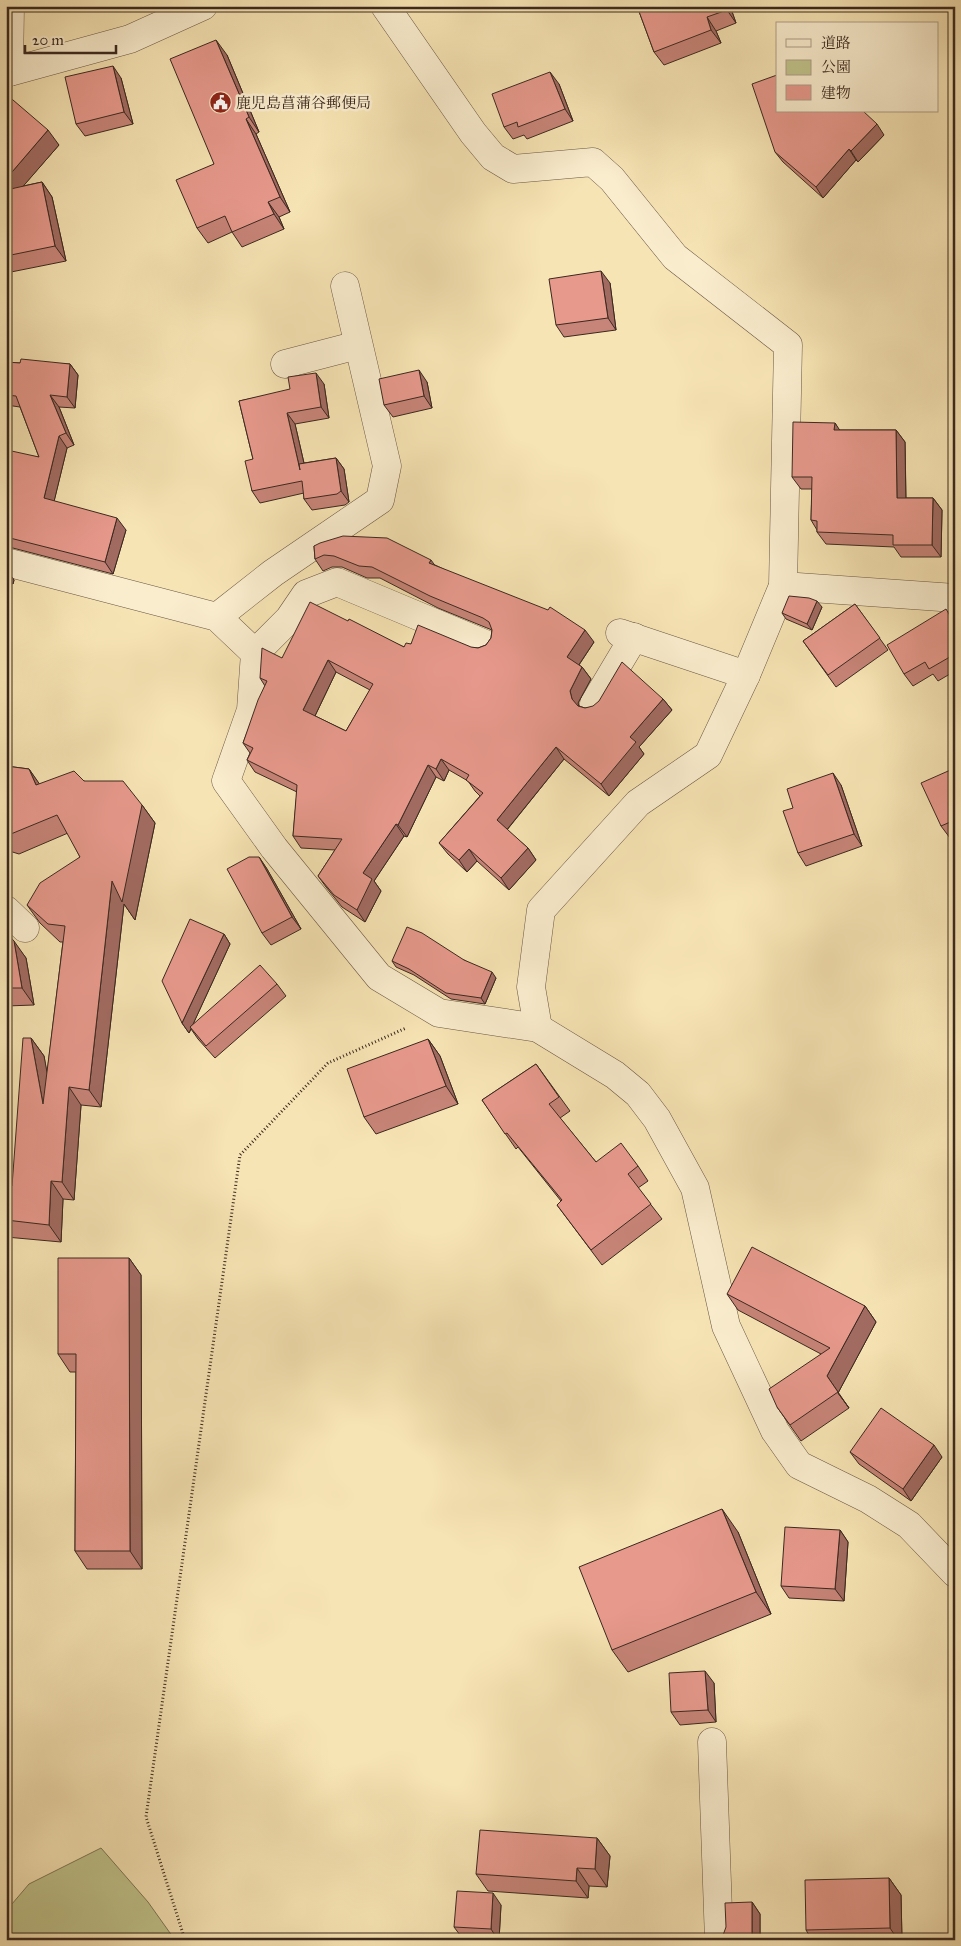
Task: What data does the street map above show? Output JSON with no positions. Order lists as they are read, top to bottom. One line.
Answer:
{"places":{"public building":["鹿児島菖蒲谷郵便局"]},"legend":["道路","公園","建物"],"scale_bar":"20 m"}
